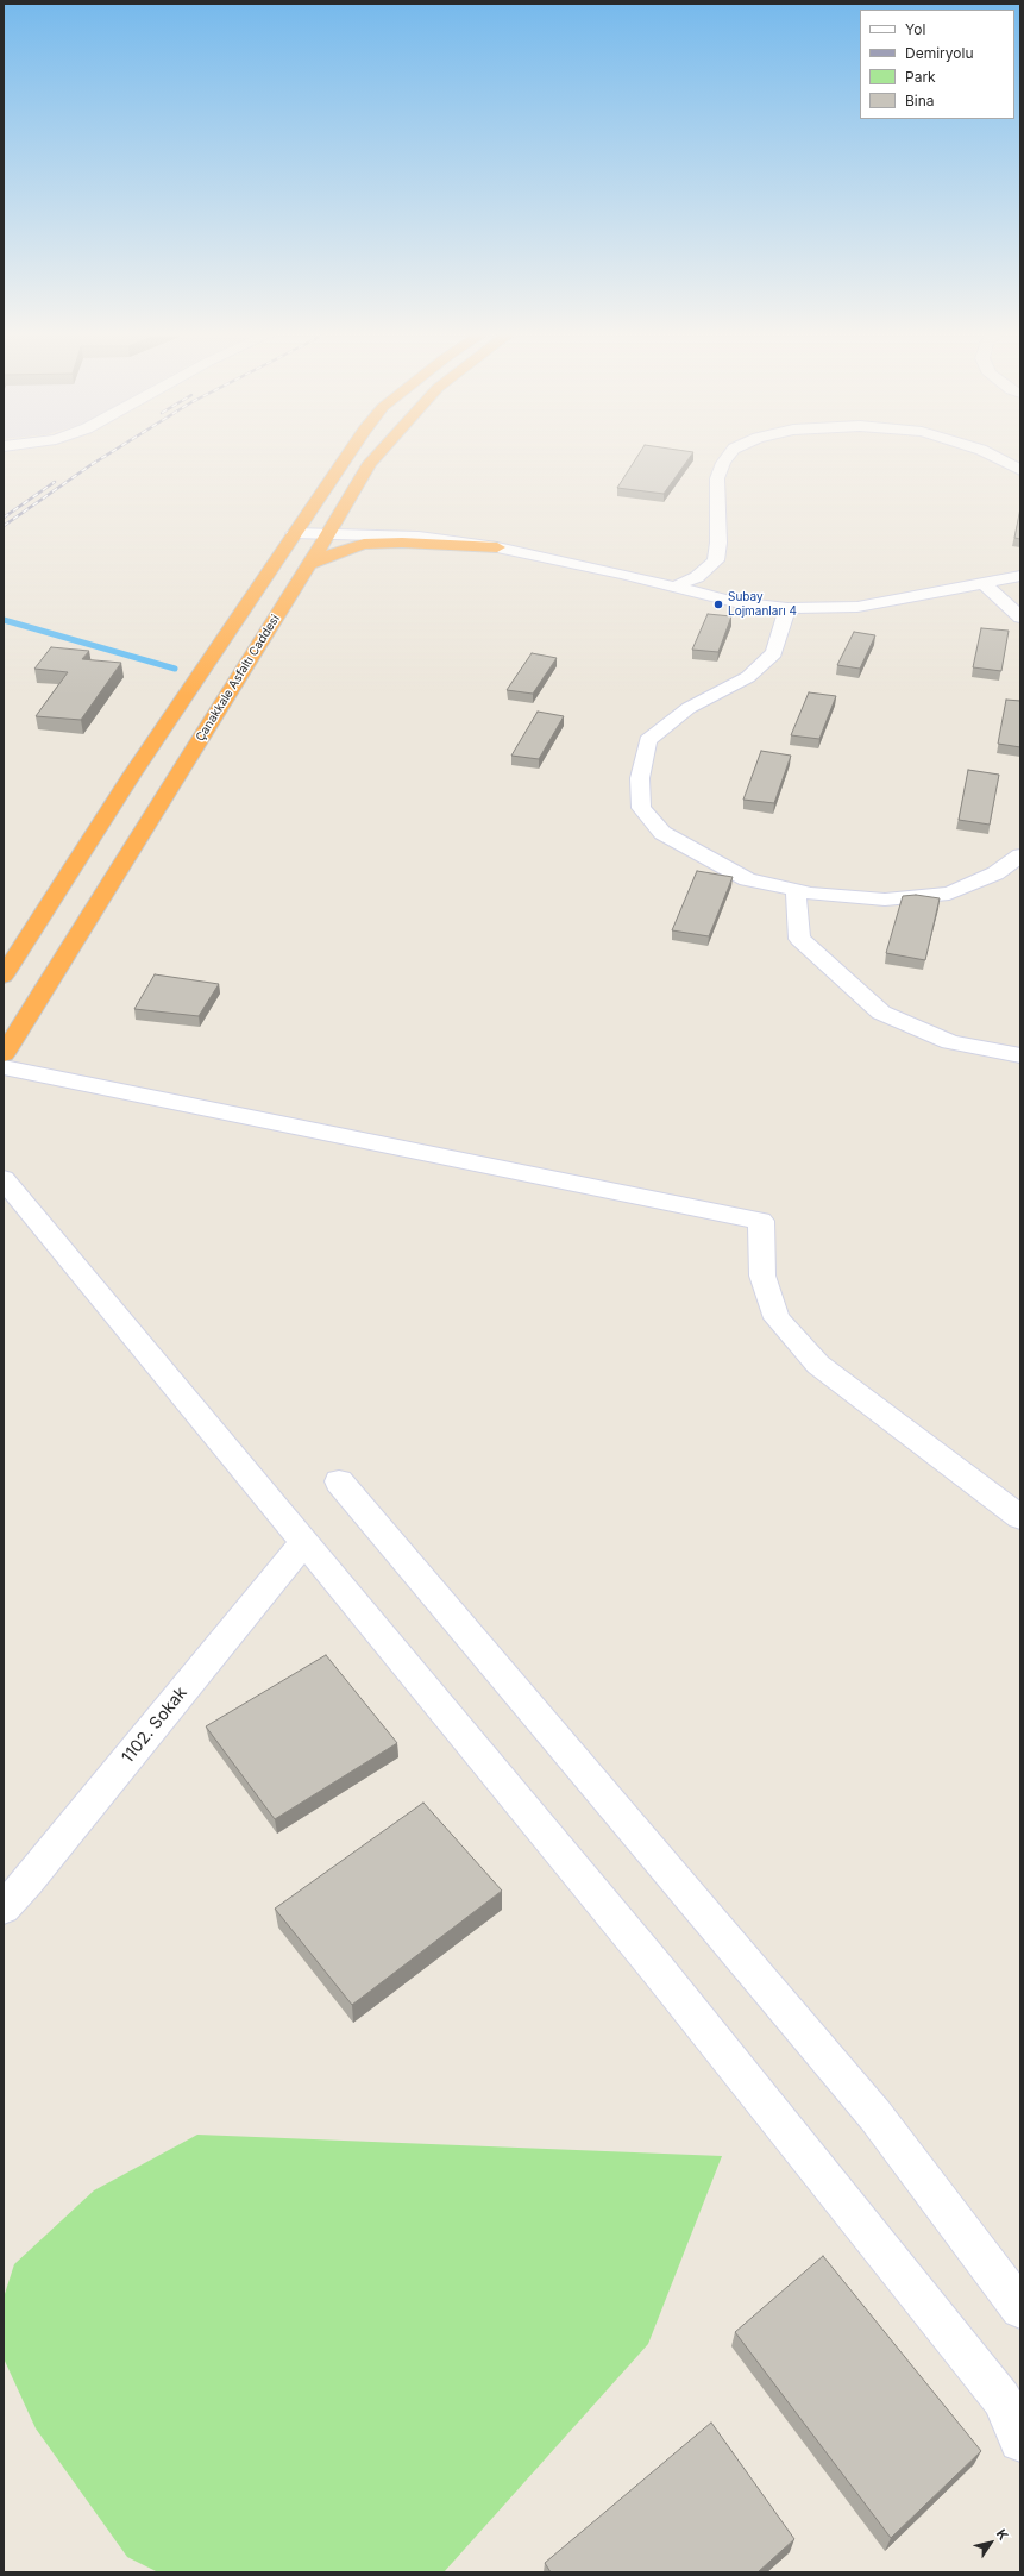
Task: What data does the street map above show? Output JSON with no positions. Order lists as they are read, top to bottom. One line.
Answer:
{"streets":{"highway":["Çanakkale Asfaltı Caddesi"],"street":["1102. Sokak"]},"places":["Subay Lojmanları 4"],"legend":["Yol","Demiryolu","Park","Bina"],"north":"top right"}
